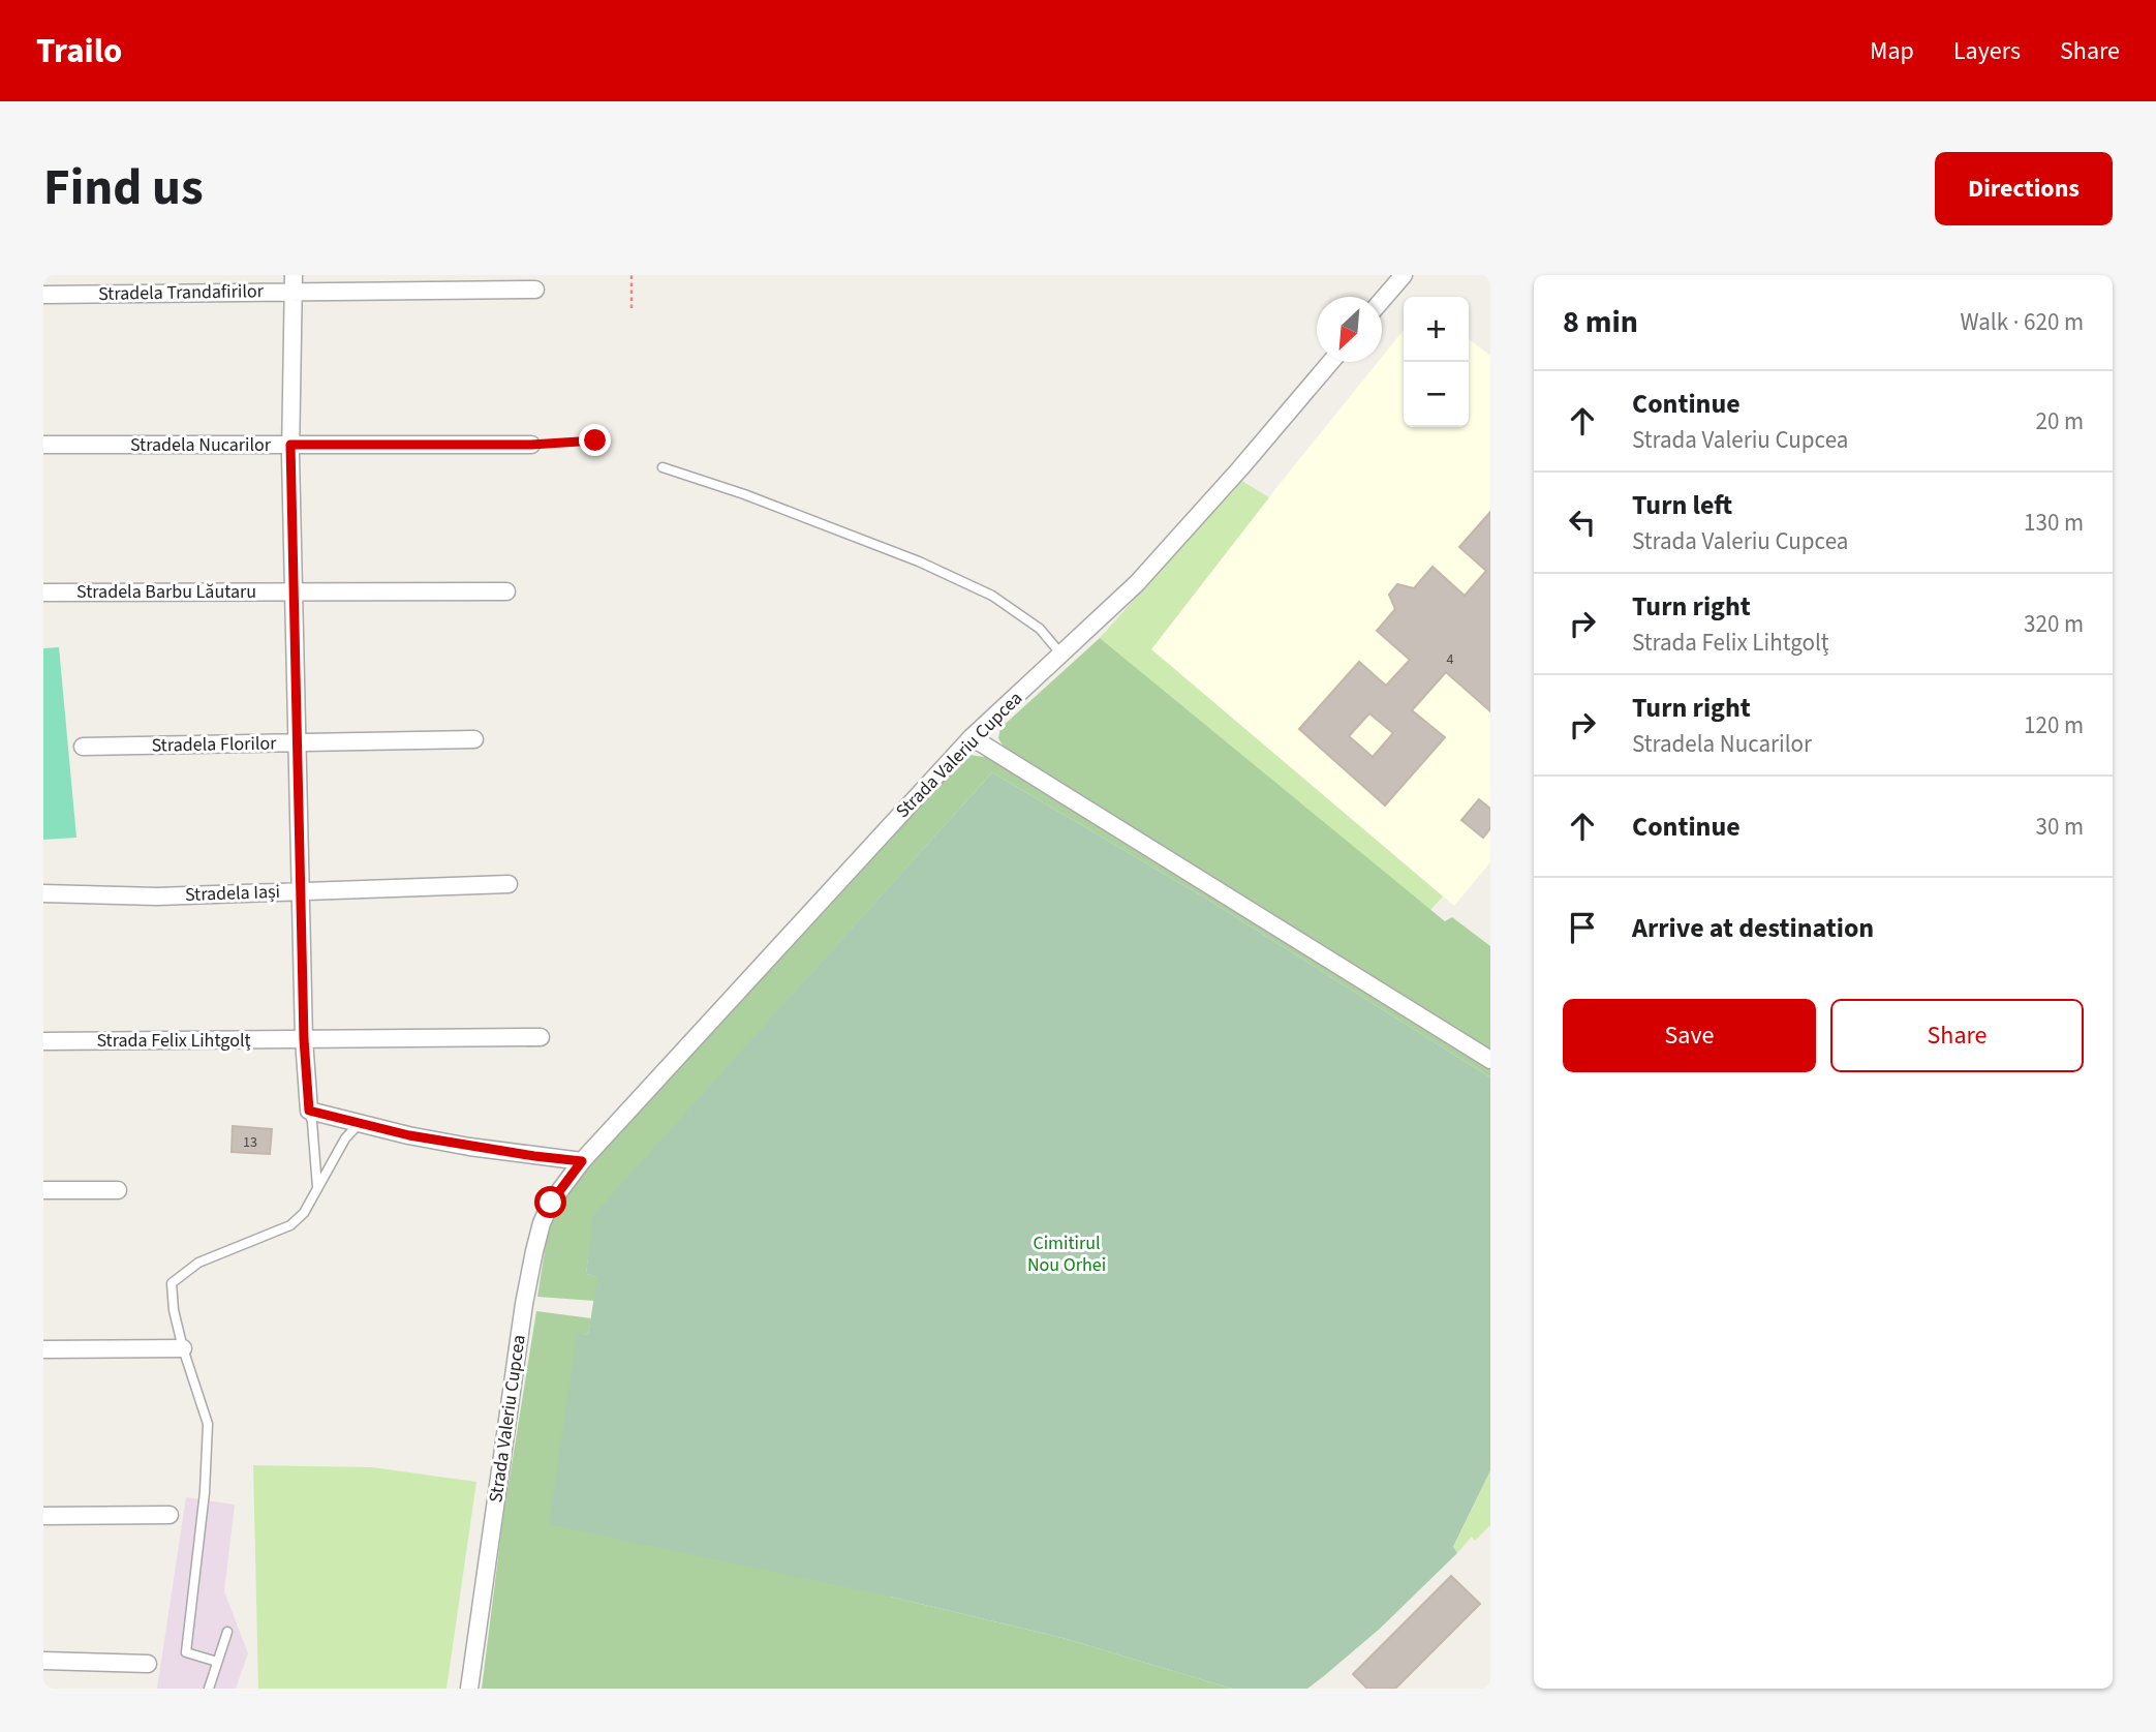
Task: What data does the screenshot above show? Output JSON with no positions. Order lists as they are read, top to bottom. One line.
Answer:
{"streets":{"street":["Stradela Trandafirilor","Stradela Nucarilor","Stradela Barbu Lăutaru","Stradela Florilor","Strada Valeriu Cupcea","Stradela Iași","Strada Felix Lihtgolţ"]},"parks":["Cimitirul Nou Orhei"],"house_numbers":["4","13"],"north":"bottom left","page":{"header":"Trailo","nav":["Map","Layers","Share"],"title":"Find us","buttons":["Directions",["Save","Share"]],"heading":["8 min","Walk · 620 m"],"map_buttons":["+","−"],"list":[["Continue","Strada Valeriu Cupcea","20 m"],["Turn left","Strada Valeriu Cupcea","130 m"],["Turn right","Strada Felix Lihtgolţ","320 m"],["Turn right","Stradela Nucarilor","120 m"],["Continue","30 m"],"Arrive at destination"]}}
